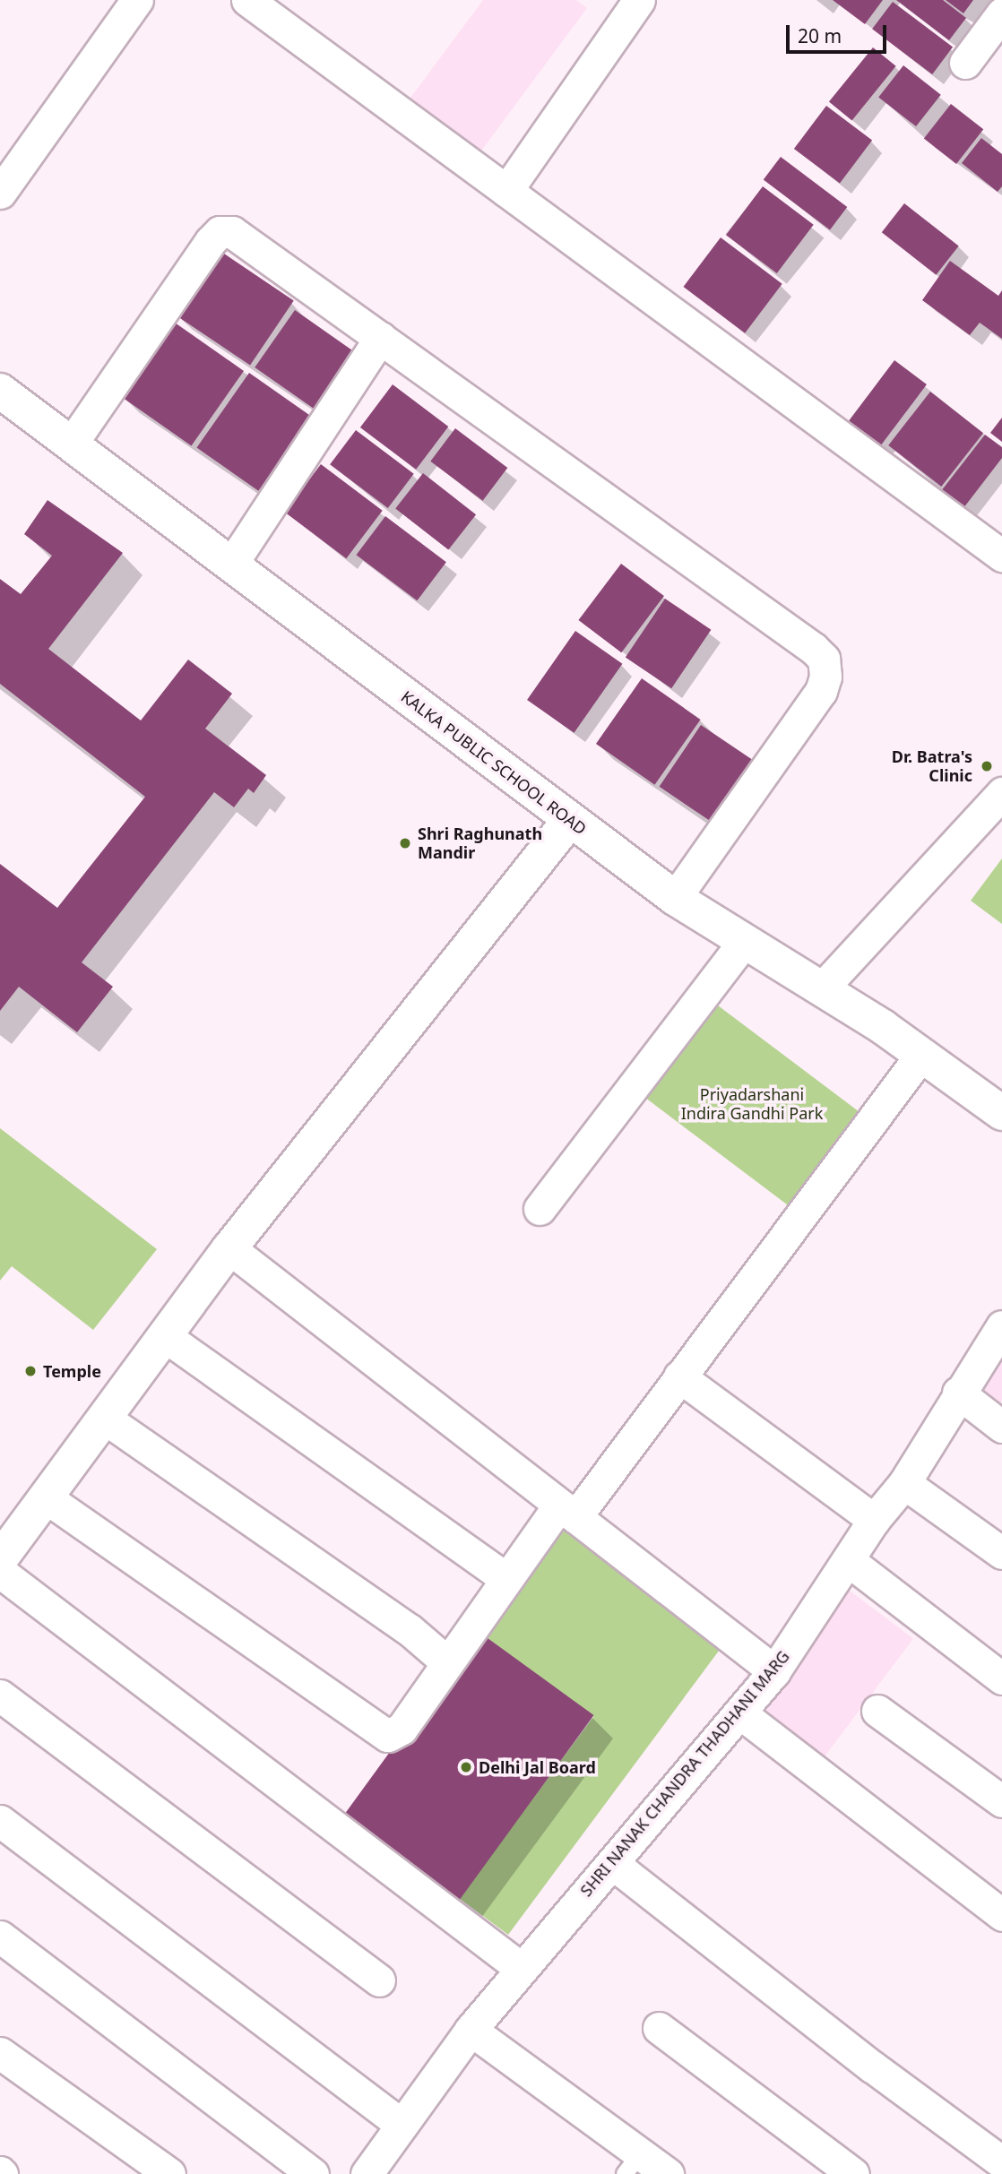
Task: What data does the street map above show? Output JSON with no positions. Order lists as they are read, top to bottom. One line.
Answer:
{"streets":{"street":["KALKA PUBLIC SCHOOL ROAD","SHRI NANAK CHANDRA THADHANI MARG"]},"parks":["Priyadarshani Indira Gandhi Park"],"places":["Dr. Batra's Clinic","Shri Raghunath Mandir","Temple","Delhi Jal Board"],"scale_bar":"20 m"}
